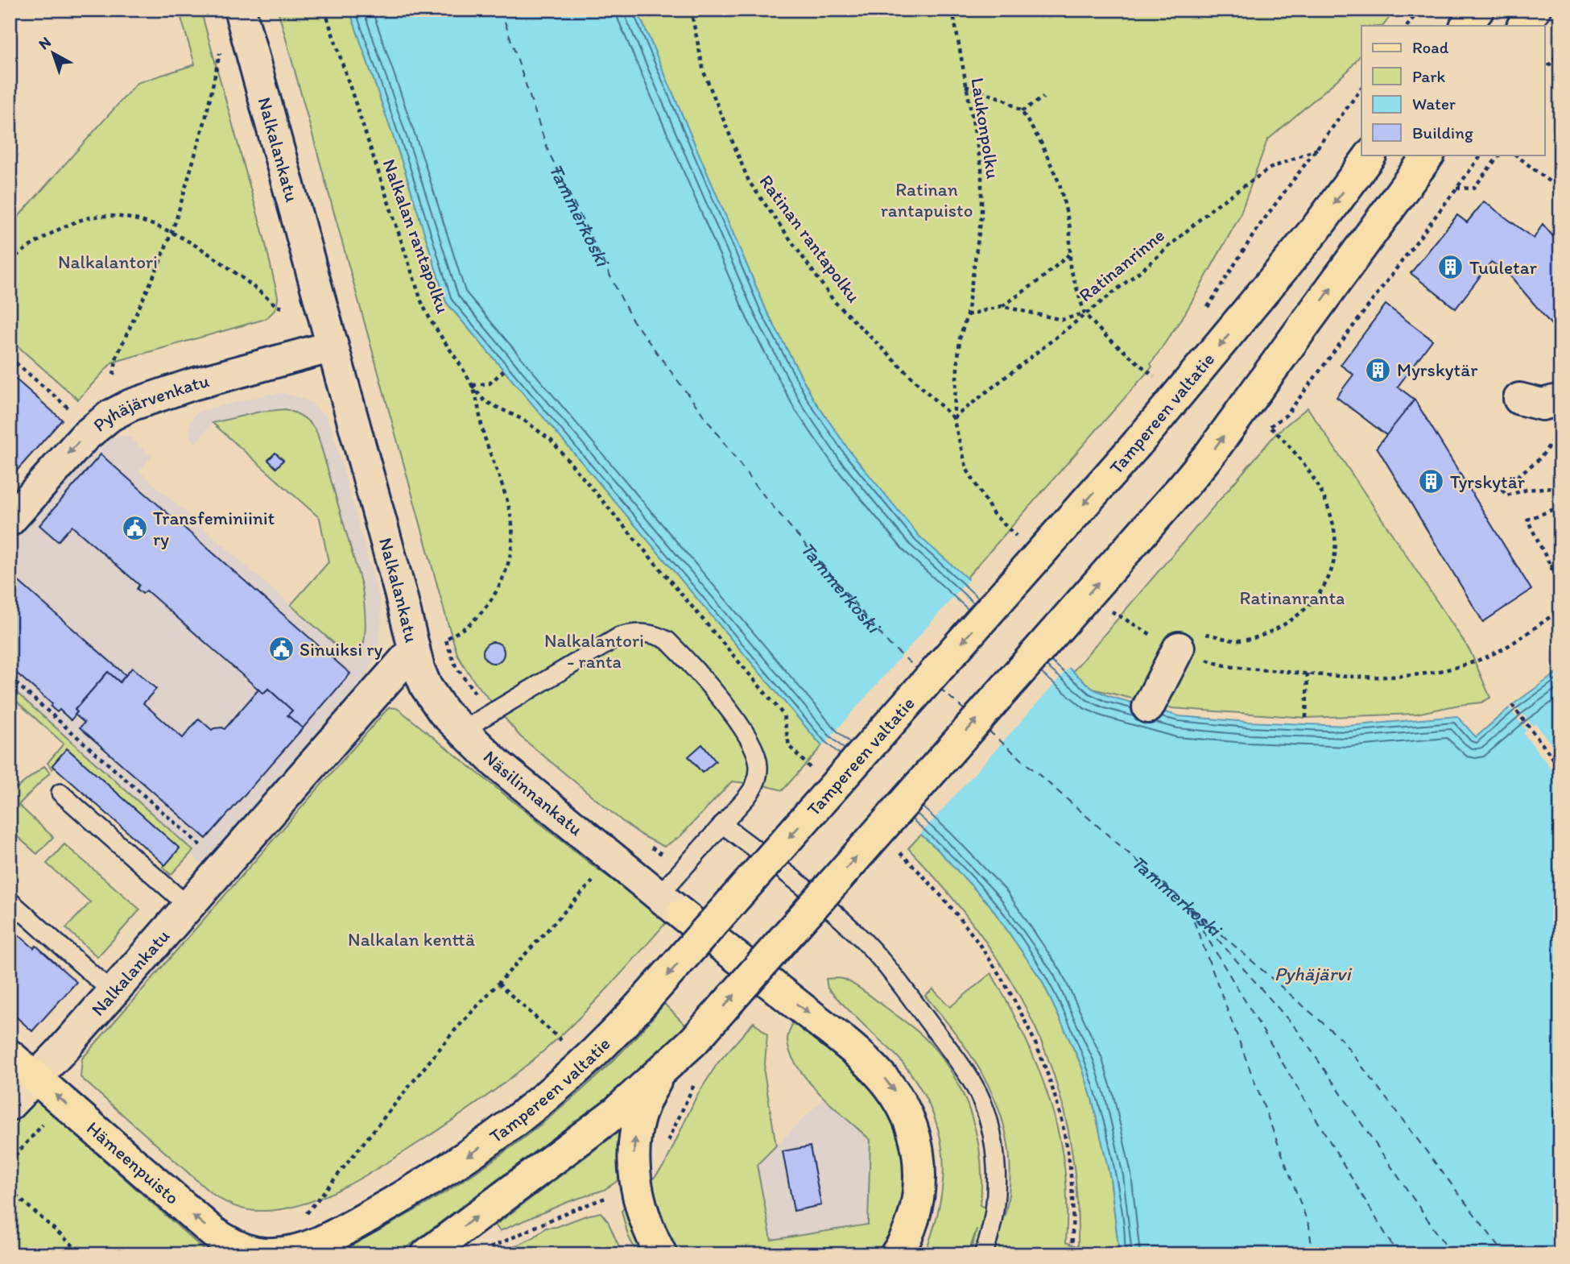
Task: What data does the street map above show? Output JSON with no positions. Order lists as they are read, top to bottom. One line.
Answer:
{"streets":{"main road":["Tampereen valtatie","Hämeenpuisto"],"street":["Nalkalankatu","Pyhäjärvenkatu","Näsilinnankatu"],"path":["Laukonpolku","Nalkalan rantapolku","Ratinan rantapolku","Ratinanrinne"]},"crossings":[["Laukonpolku","Ratinan rantapolku"],["Laukonpolku","Ratinanrinne"],["Nalkalankatu","Pyhäjärvenkatu"],["Nalkalankatu","Näsilinnankatu"],["Nalkalankatu","Hämeenpuisto"],["Ratinan rantapolku","Ratinanrinne"],["Tampereen valtatie","Hämeenpuisto"]],"one_way":["Hämeenpuisto"],"water":["Tammerkoski","Pyhäjärvi"],"parks":["Ratinan rantapuisto","Nalkalantori","Ratinanranta","Nalkalantori - ranta","Nalkalan kenttä"],"places":{"building":["Tuuletar","Myrskytär","Tyrskytär"],"public building":["Transfeminiinit ry","Sinuiksi ry"]},"legend":["Road","Park","Water","Building"],"north":"top left"}
